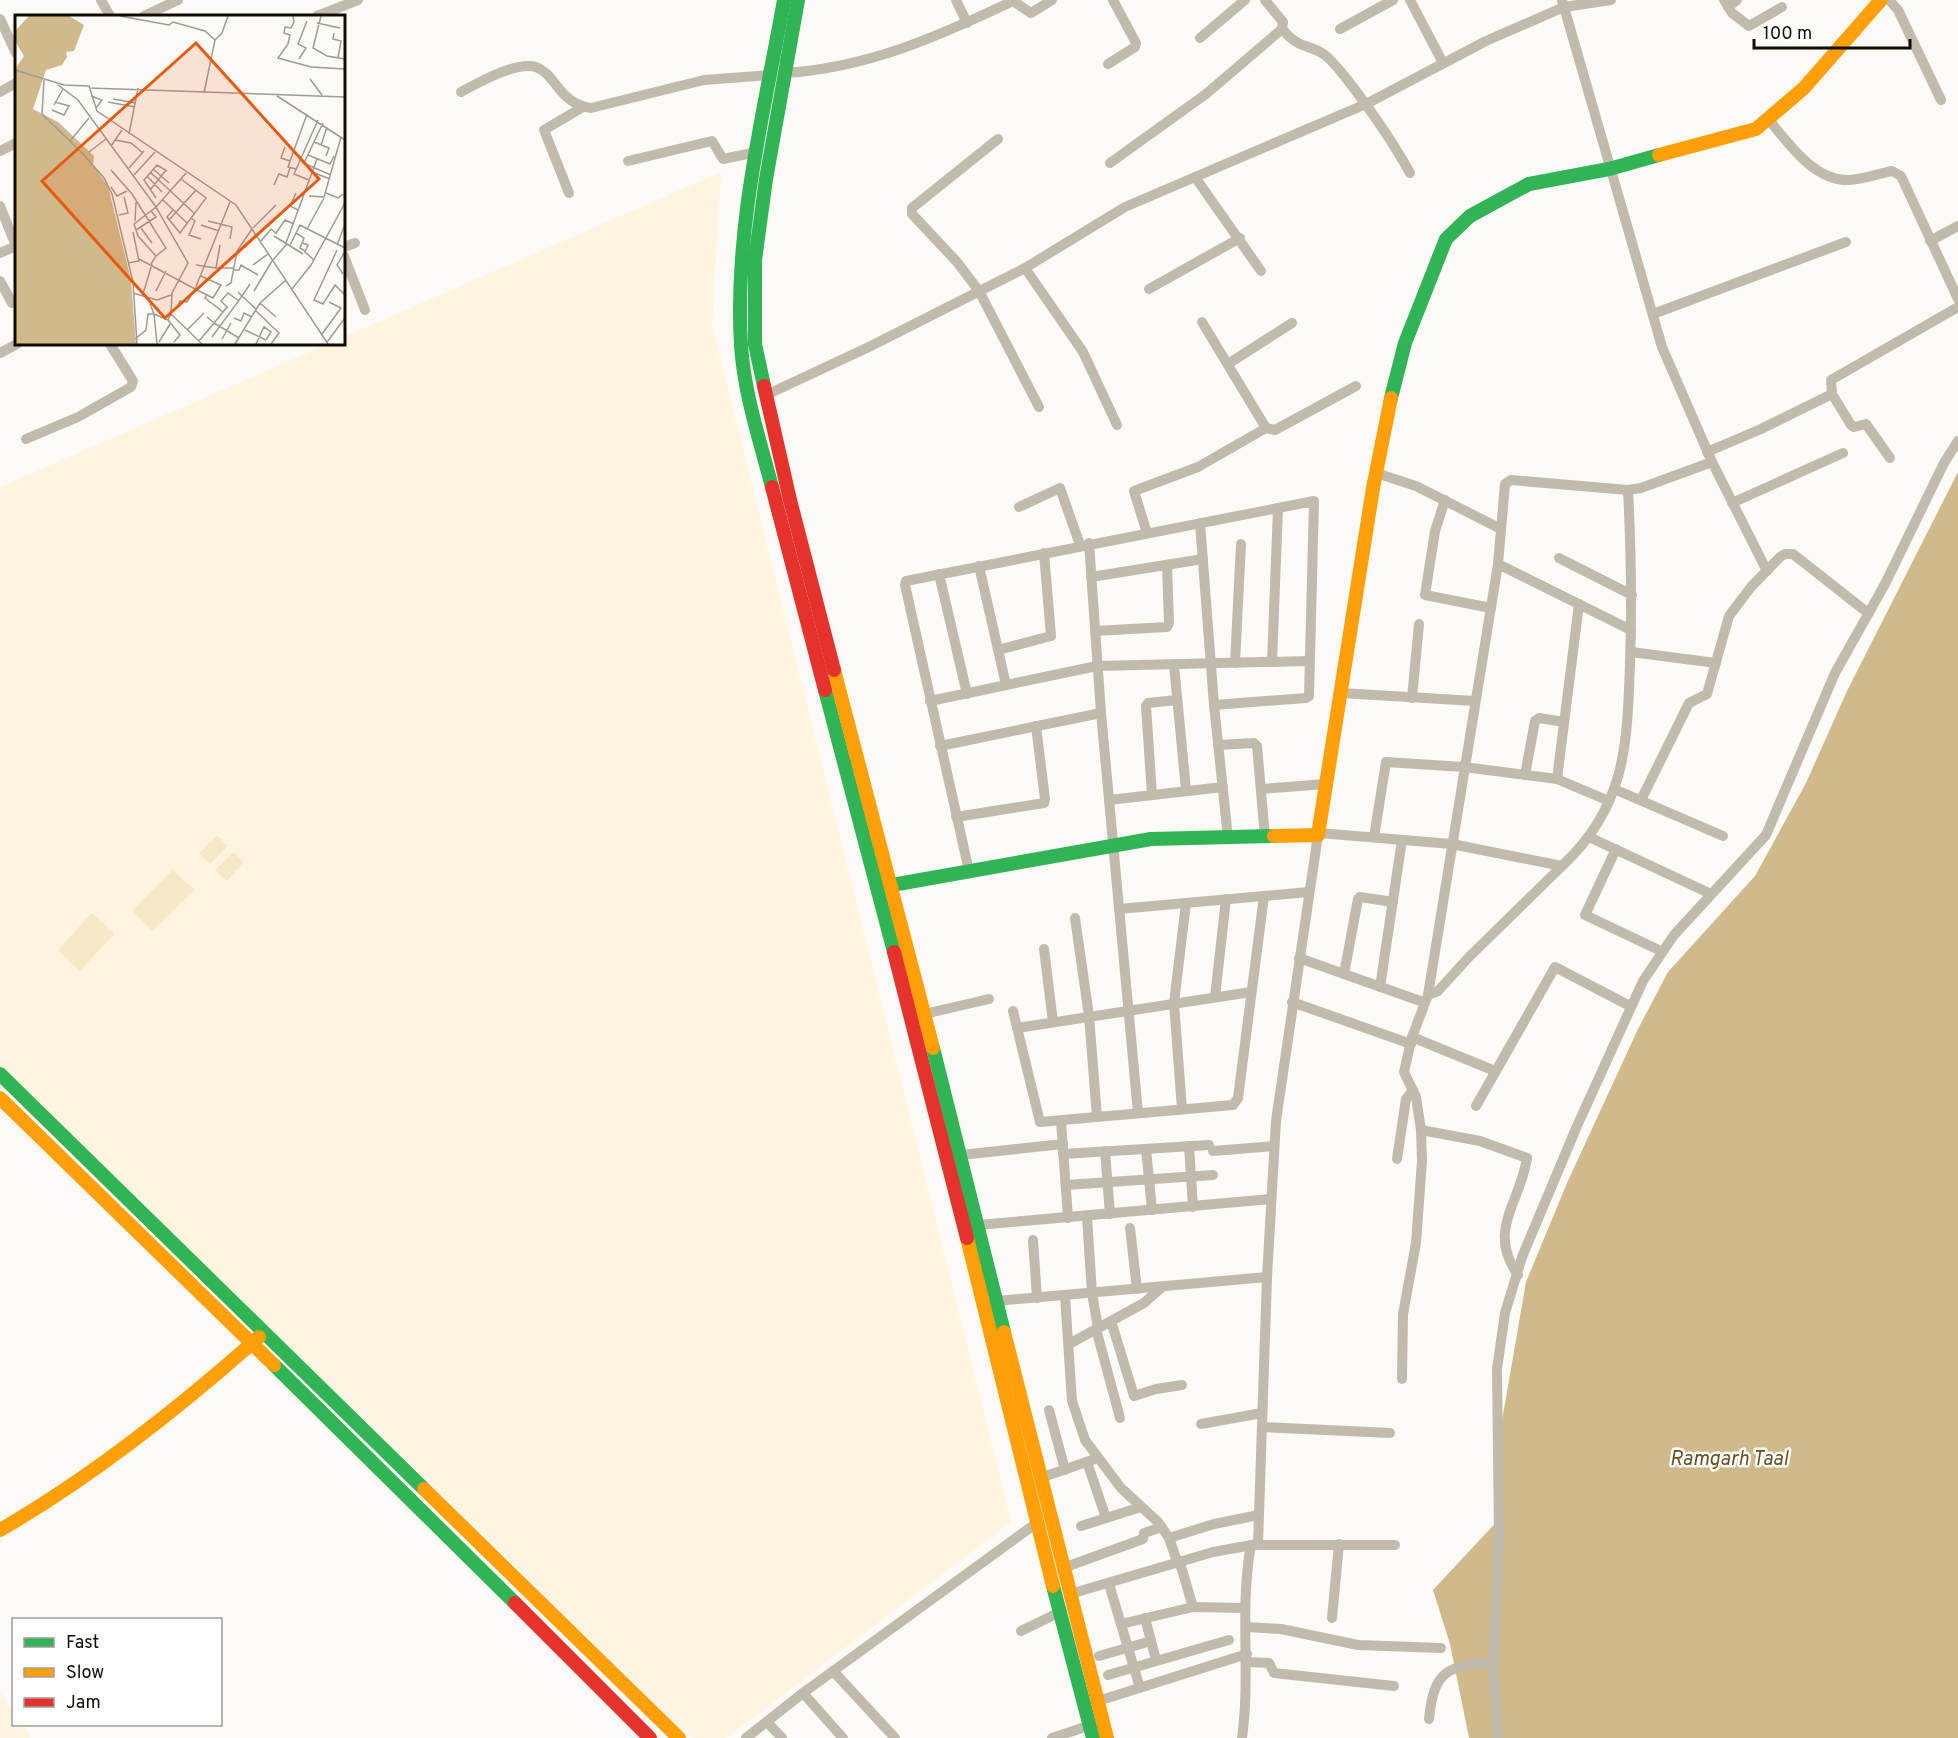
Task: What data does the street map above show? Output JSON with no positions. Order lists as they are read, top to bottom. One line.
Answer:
{"water":["Ramgarh Taal"],"legend":["Fast","Slow","Jam"],"scale_bar":"100 m"}
